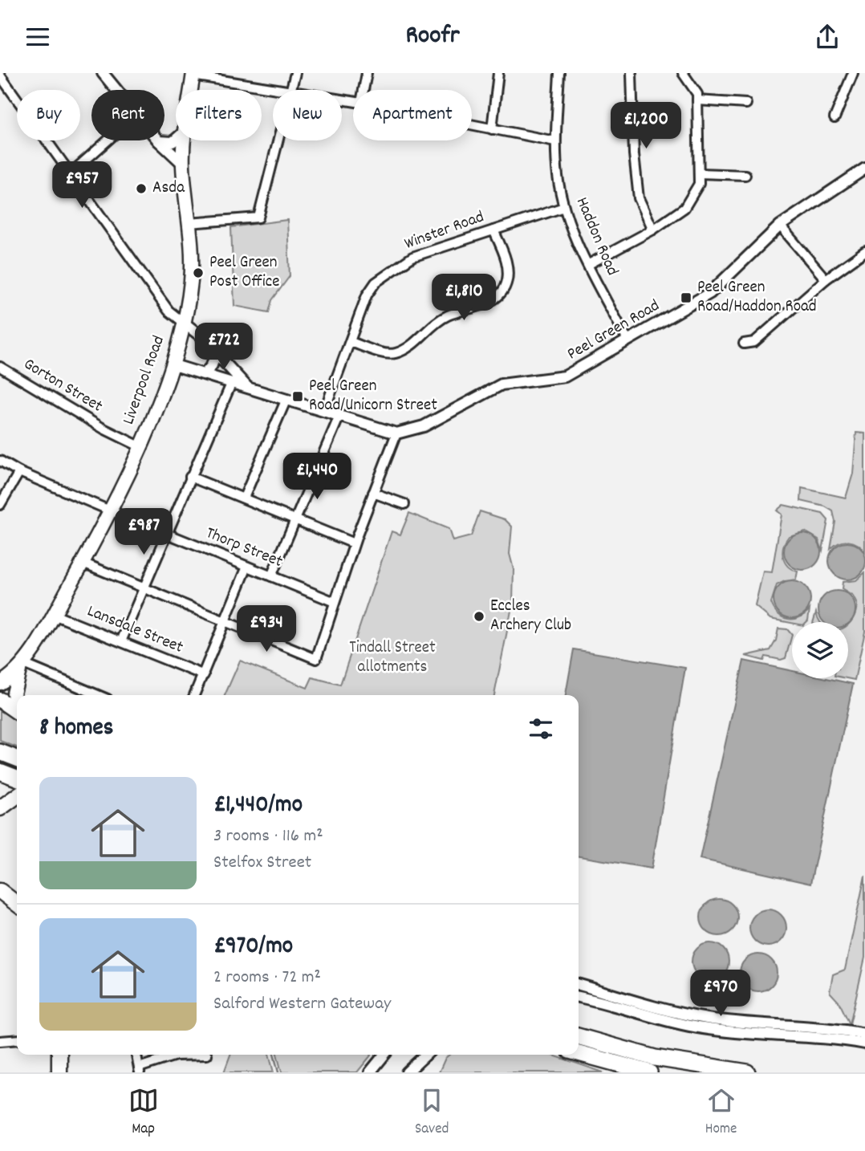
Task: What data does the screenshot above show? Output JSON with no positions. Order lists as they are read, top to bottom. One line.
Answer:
{"streets":{"main road":["Liverpool Road"],"street":["Winster Road","Haddon Road","Peel Green Road","Gorton Street","Thorp Street","Lansdale Street"]},"crossings":[["Winster Road","Haddon Road"],["Haddon Road","Peel Green Road"],["Liverpool Road","Gorton Street"],["Liverpool Road","Thorp Street"],["Liverpool Road","Lansdale Street"]],"parks":["Tindall Street allotments"],"places":{"other":["Asda","Peel Green Post Office","Eccles Archery Club"],"transit":["Peel Green Road/Haddon Road","Peel Green Road/Unicorn Street"]},"page":{"header":"Roofr","chip":["Buy","Rent","Filters","New","Apartment"],"price":["£1,200","£957","£1,810","£722","£1,440","£987","£934","£970"],"heading":"8 homes","list":[{"name":"£1,440/mo","note":"3 rooms · 116 m² · Stelfox Street"},{"name":"£970/mo","note":"2 rooms · 72 m² · Salford Western Gateway"}],"tabs":["Map","Saved","Home"]}}
